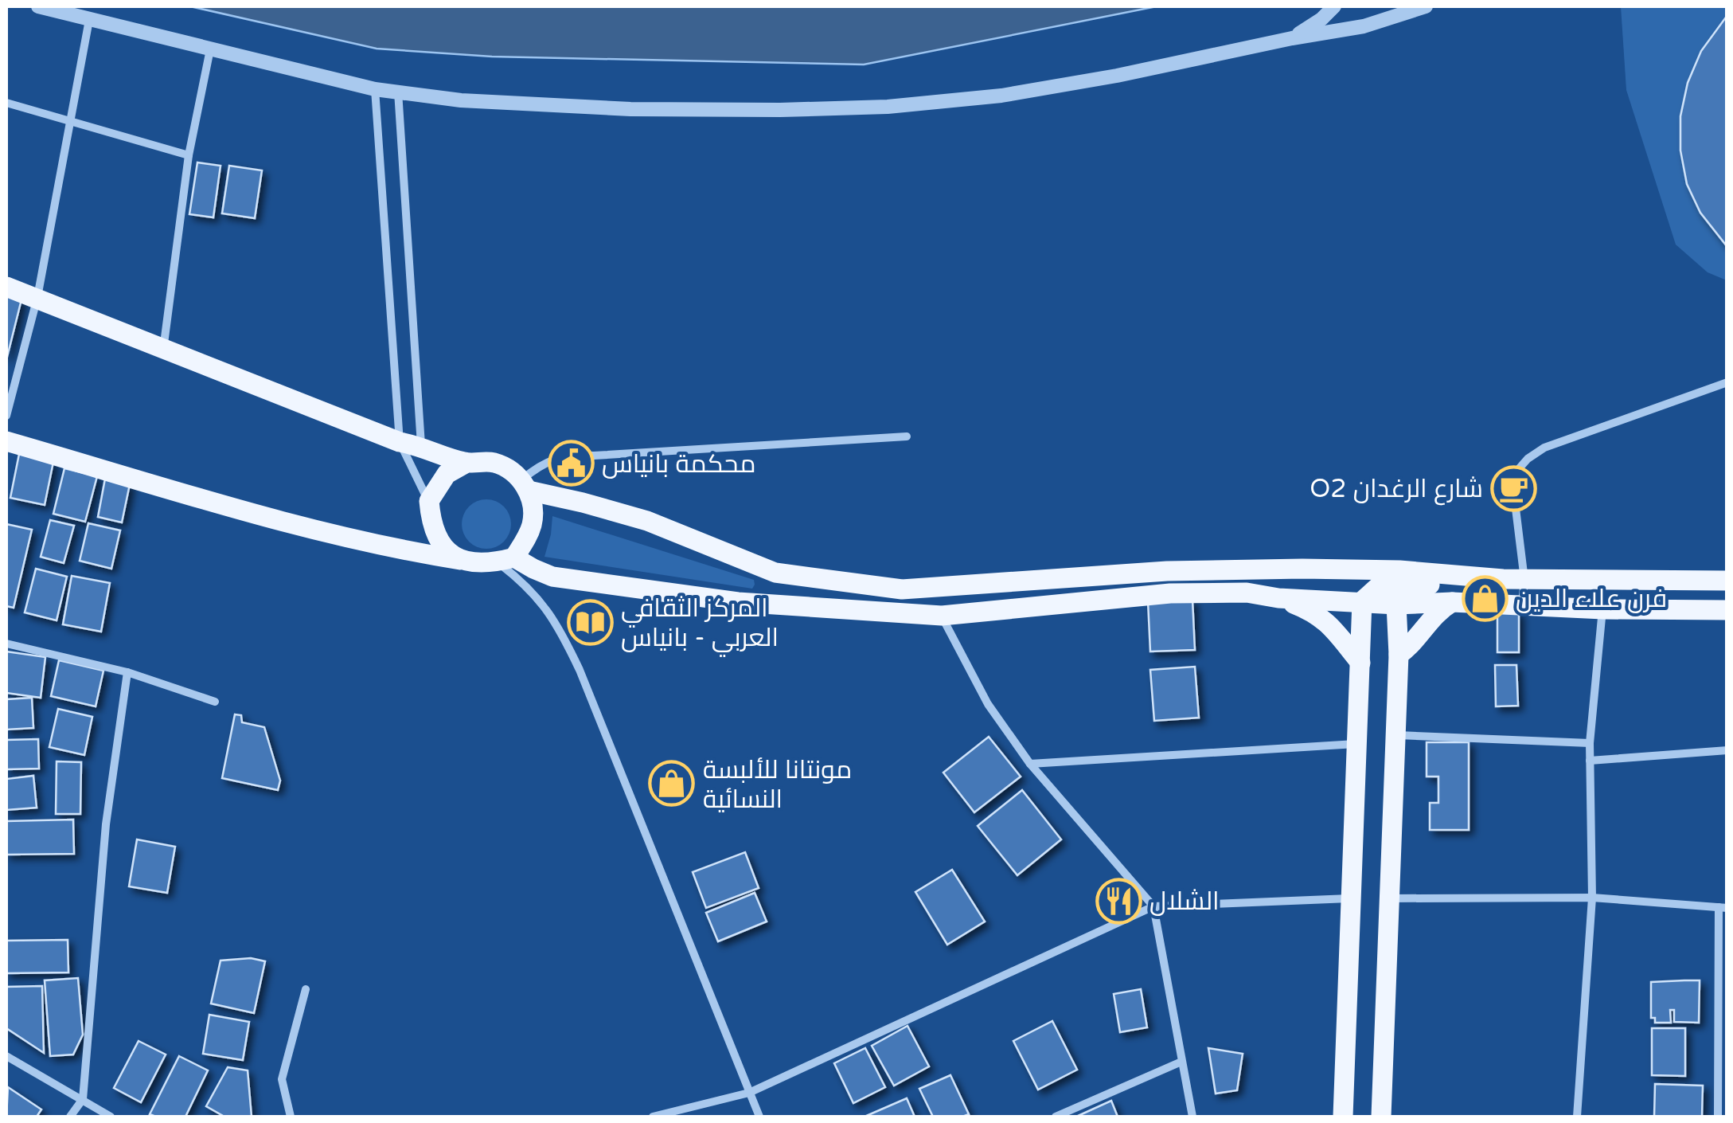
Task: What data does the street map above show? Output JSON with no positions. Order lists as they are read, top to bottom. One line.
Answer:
{"places":{"public building":["محكمة بانياس"],"cafe":["O2 شارع الرغدان"],"shop":["فرن علاء الدين","مونتانا للألبسة النسائية"],"library":["المركز الثقافي العربي - بانياس"],"restaurant":["الشلال"]}}
